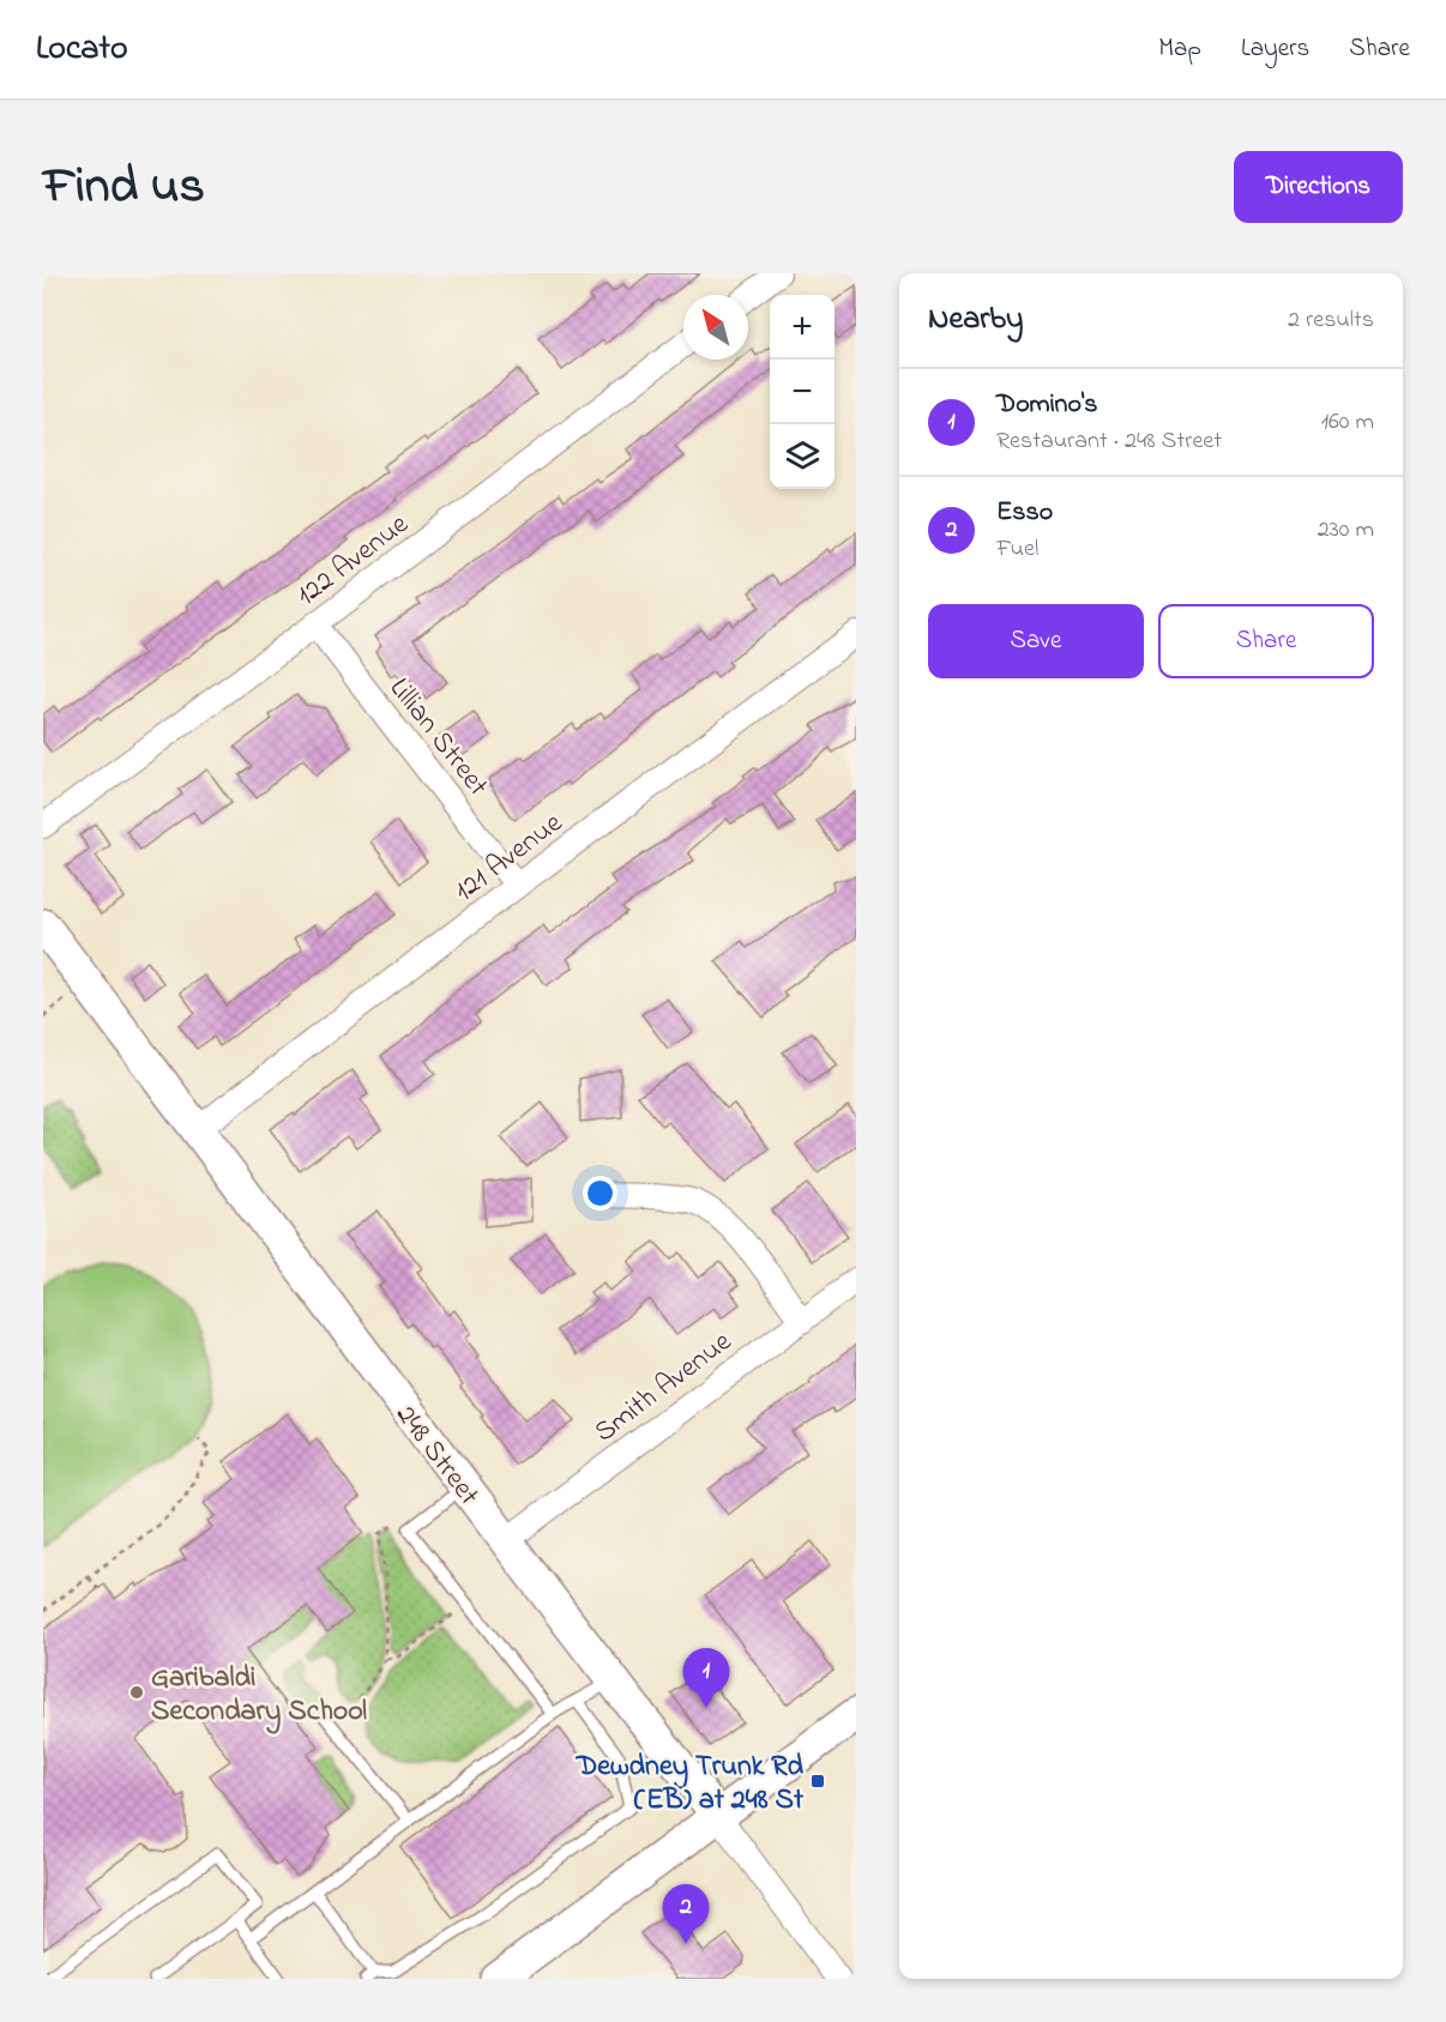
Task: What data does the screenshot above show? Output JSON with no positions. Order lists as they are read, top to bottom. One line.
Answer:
{"streets":{"street":["122 Avenue","Lillian Street","121 Avenue","Smith Avenue","248 Street"]},"crossings":[["122 Avenue","Lillian Street"],["Lillian Street","121 Avenue"],["121 Avenue","248 Street"],["Smith Avenue","248 Street"]],"places":{"other":["Garibaldi Secondary School"],"transit":["Dewdney Trunk Rd (EB) at 248 St"]},"north":"top left","page":{"header":"Locato","nav":["Map","Layers","Share"],"title":"Find us","buttons":["Directions",["Save","Share"]],"heading":["Nearby","2 results"],"map_buttons":["+","−"],"list":[{"mark":"1","name":"Domino's","note":"Restaurant · 248 Street","value":"160 m"},{"mark":"2","name":"Esso","note":"Fuel","value":"230 m"}],"pins":["1","2"]}}
